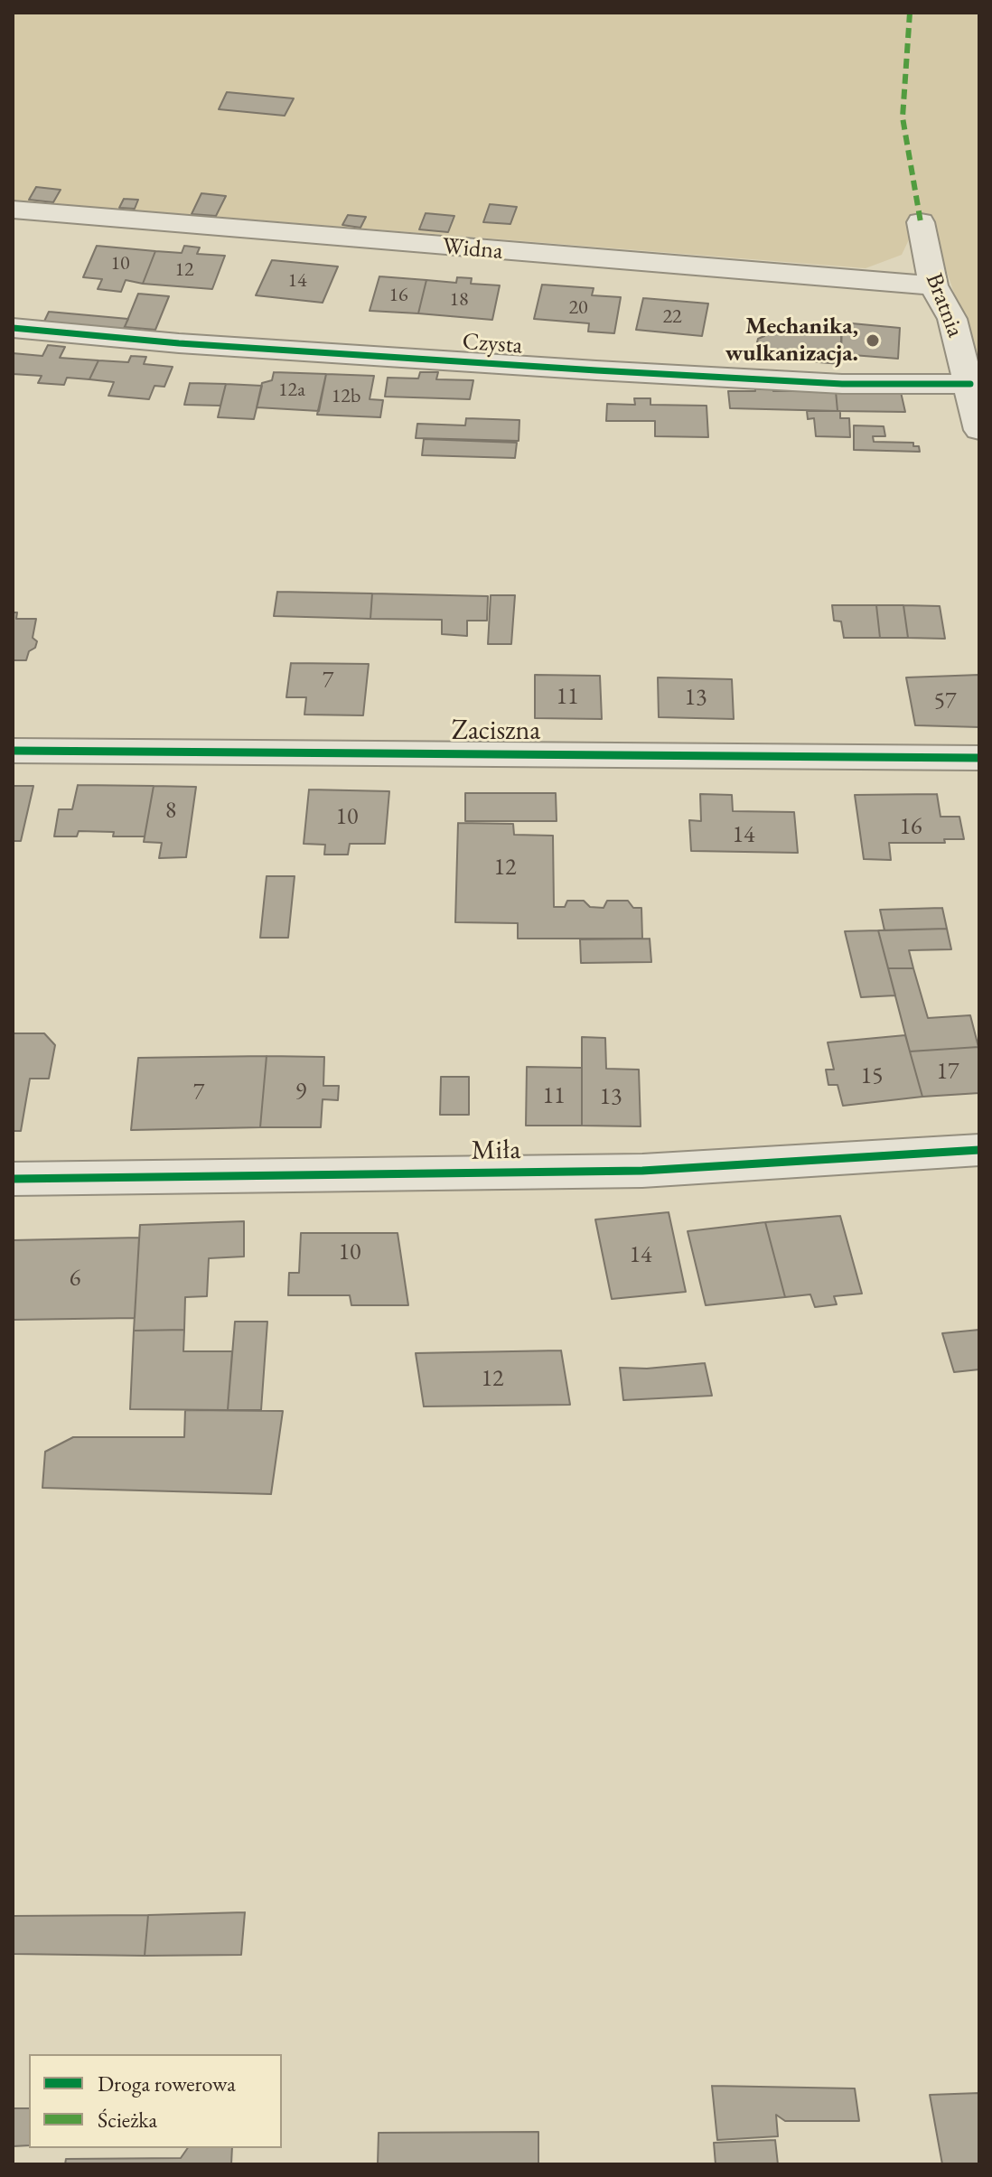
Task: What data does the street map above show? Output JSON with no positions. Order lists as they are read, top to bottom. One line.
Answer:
{"streets":{"street":["Widna","Bratnia","Czysta","Zaciszna","Miła"]},"crossings":[["Widna","Bratnia"],["Bratnia","Czysta"]],"places":["Mechanika, wulkanizacja."],"house_numbers":["10","12","14","16","18","20","22","12a","12b","7","11","13","57","8","10","16","14","12","17","15","7","9","11","13","10","14","6","12"],"legend":["Droga rowerowa","Ścieżka"]}
